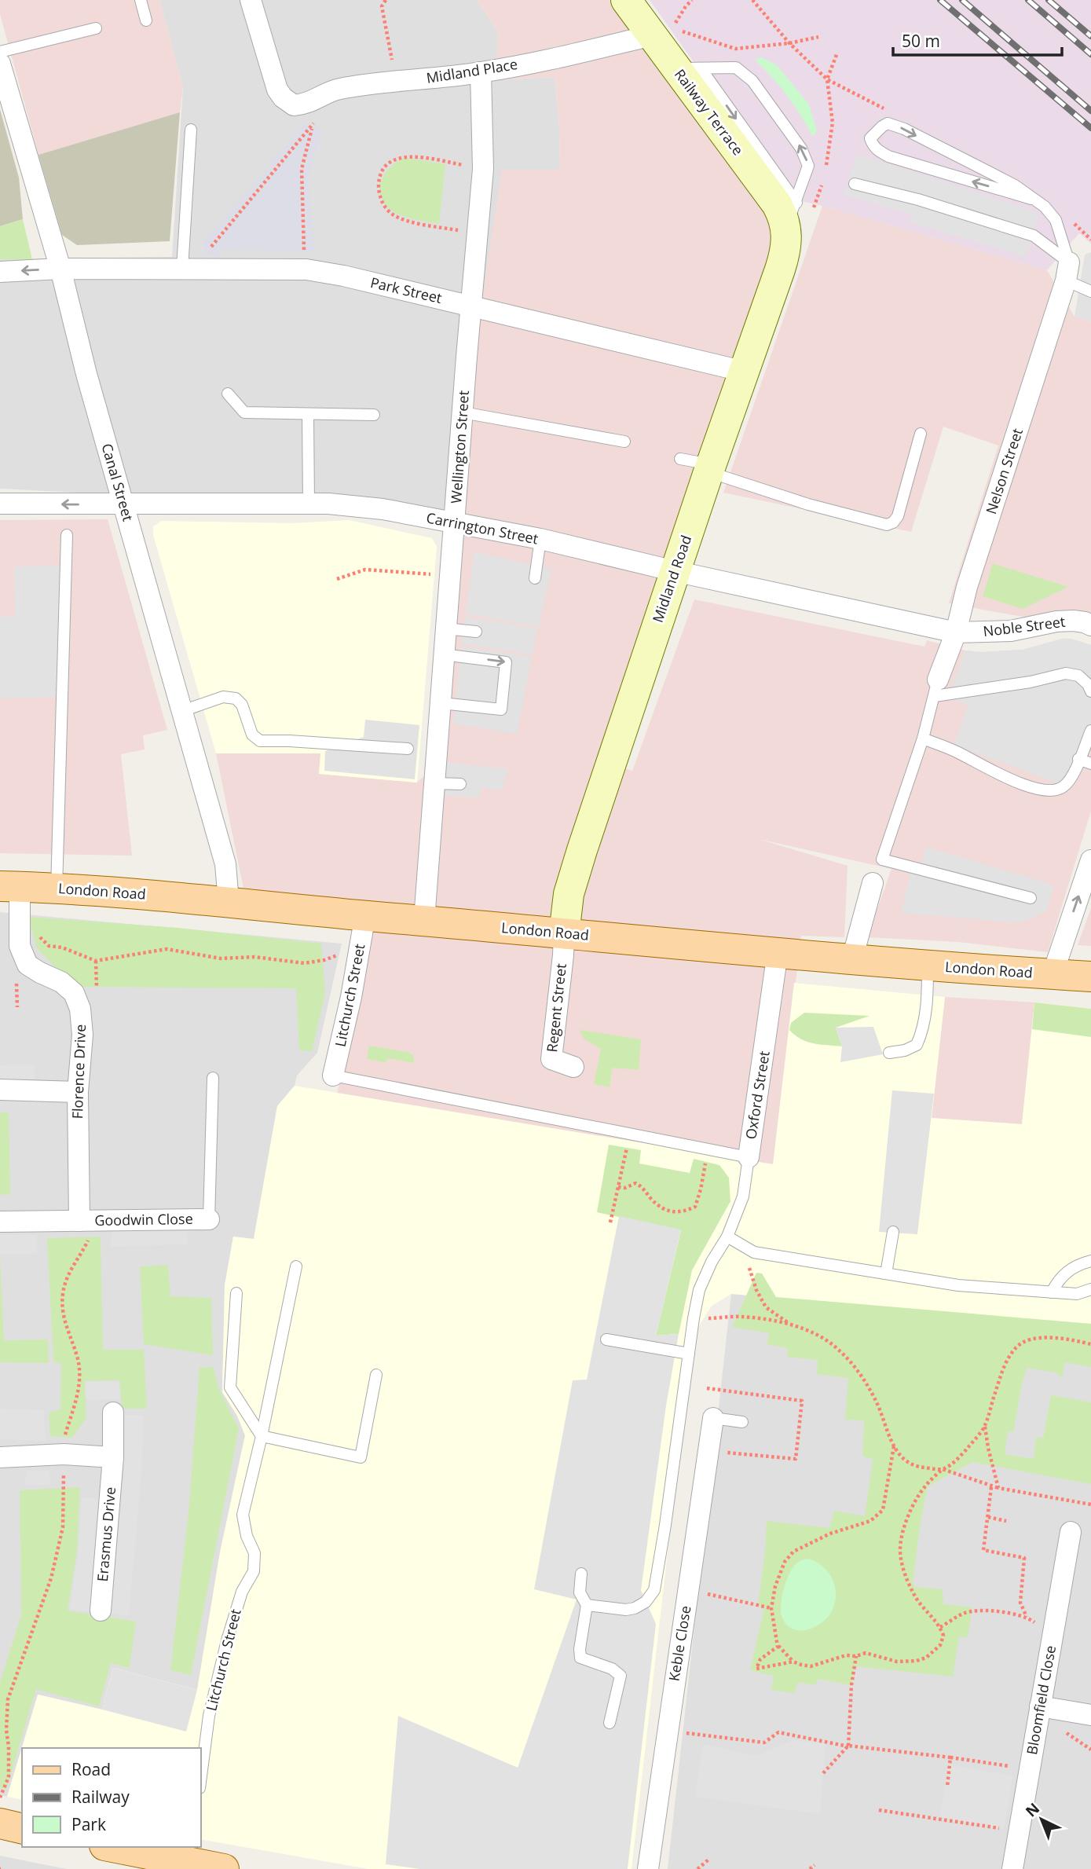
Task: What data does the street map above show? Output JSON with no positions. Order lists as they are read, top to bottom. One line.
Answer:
{"streets":{"main road":["Railway Terrace","Midland Road","London Road"],"street":["Midland Place","Park Street","Wellington Street","Nelson Street","Canal Street","Carrington Street","Noble Street","Litchurch Street","Regent Street","Florence Drive","Oxford Street","Goodwin Close","Erasmus Drive","Keble Close","Bloomfield Close"]},"crossings":[["Midland Place","Railway Terrace"],["Midland Place","Wellington Street"],["Railway Terrace","Midland Road"],["Park Street","Wellington Street"],["Park Street","Canal Street"],["Park Street","Midland Road"],["Wellington Street","Carrington Street"],["Wellington Street","London Road"],["Nelson Street","Carrington Street"],["Nelson Street","Noble Street"],["Canal Street","Carrington Street"],["Canal Street","London Road"],["Carrington Street","Midland Road"],["Carrington Street","Noble Street"],["Midland Road","London Road"],["Midland Road","Regent Street"],["London Road","Litchurch Street"],["London Road","Regent Street"],["London Road","Florence Drive"],["London Road","Oxford Street"],["Florence Drive","Goodwin Close"]],"legend":["Road","Railway","Park"],"scale_bar":"50 m","north":"top left"}
